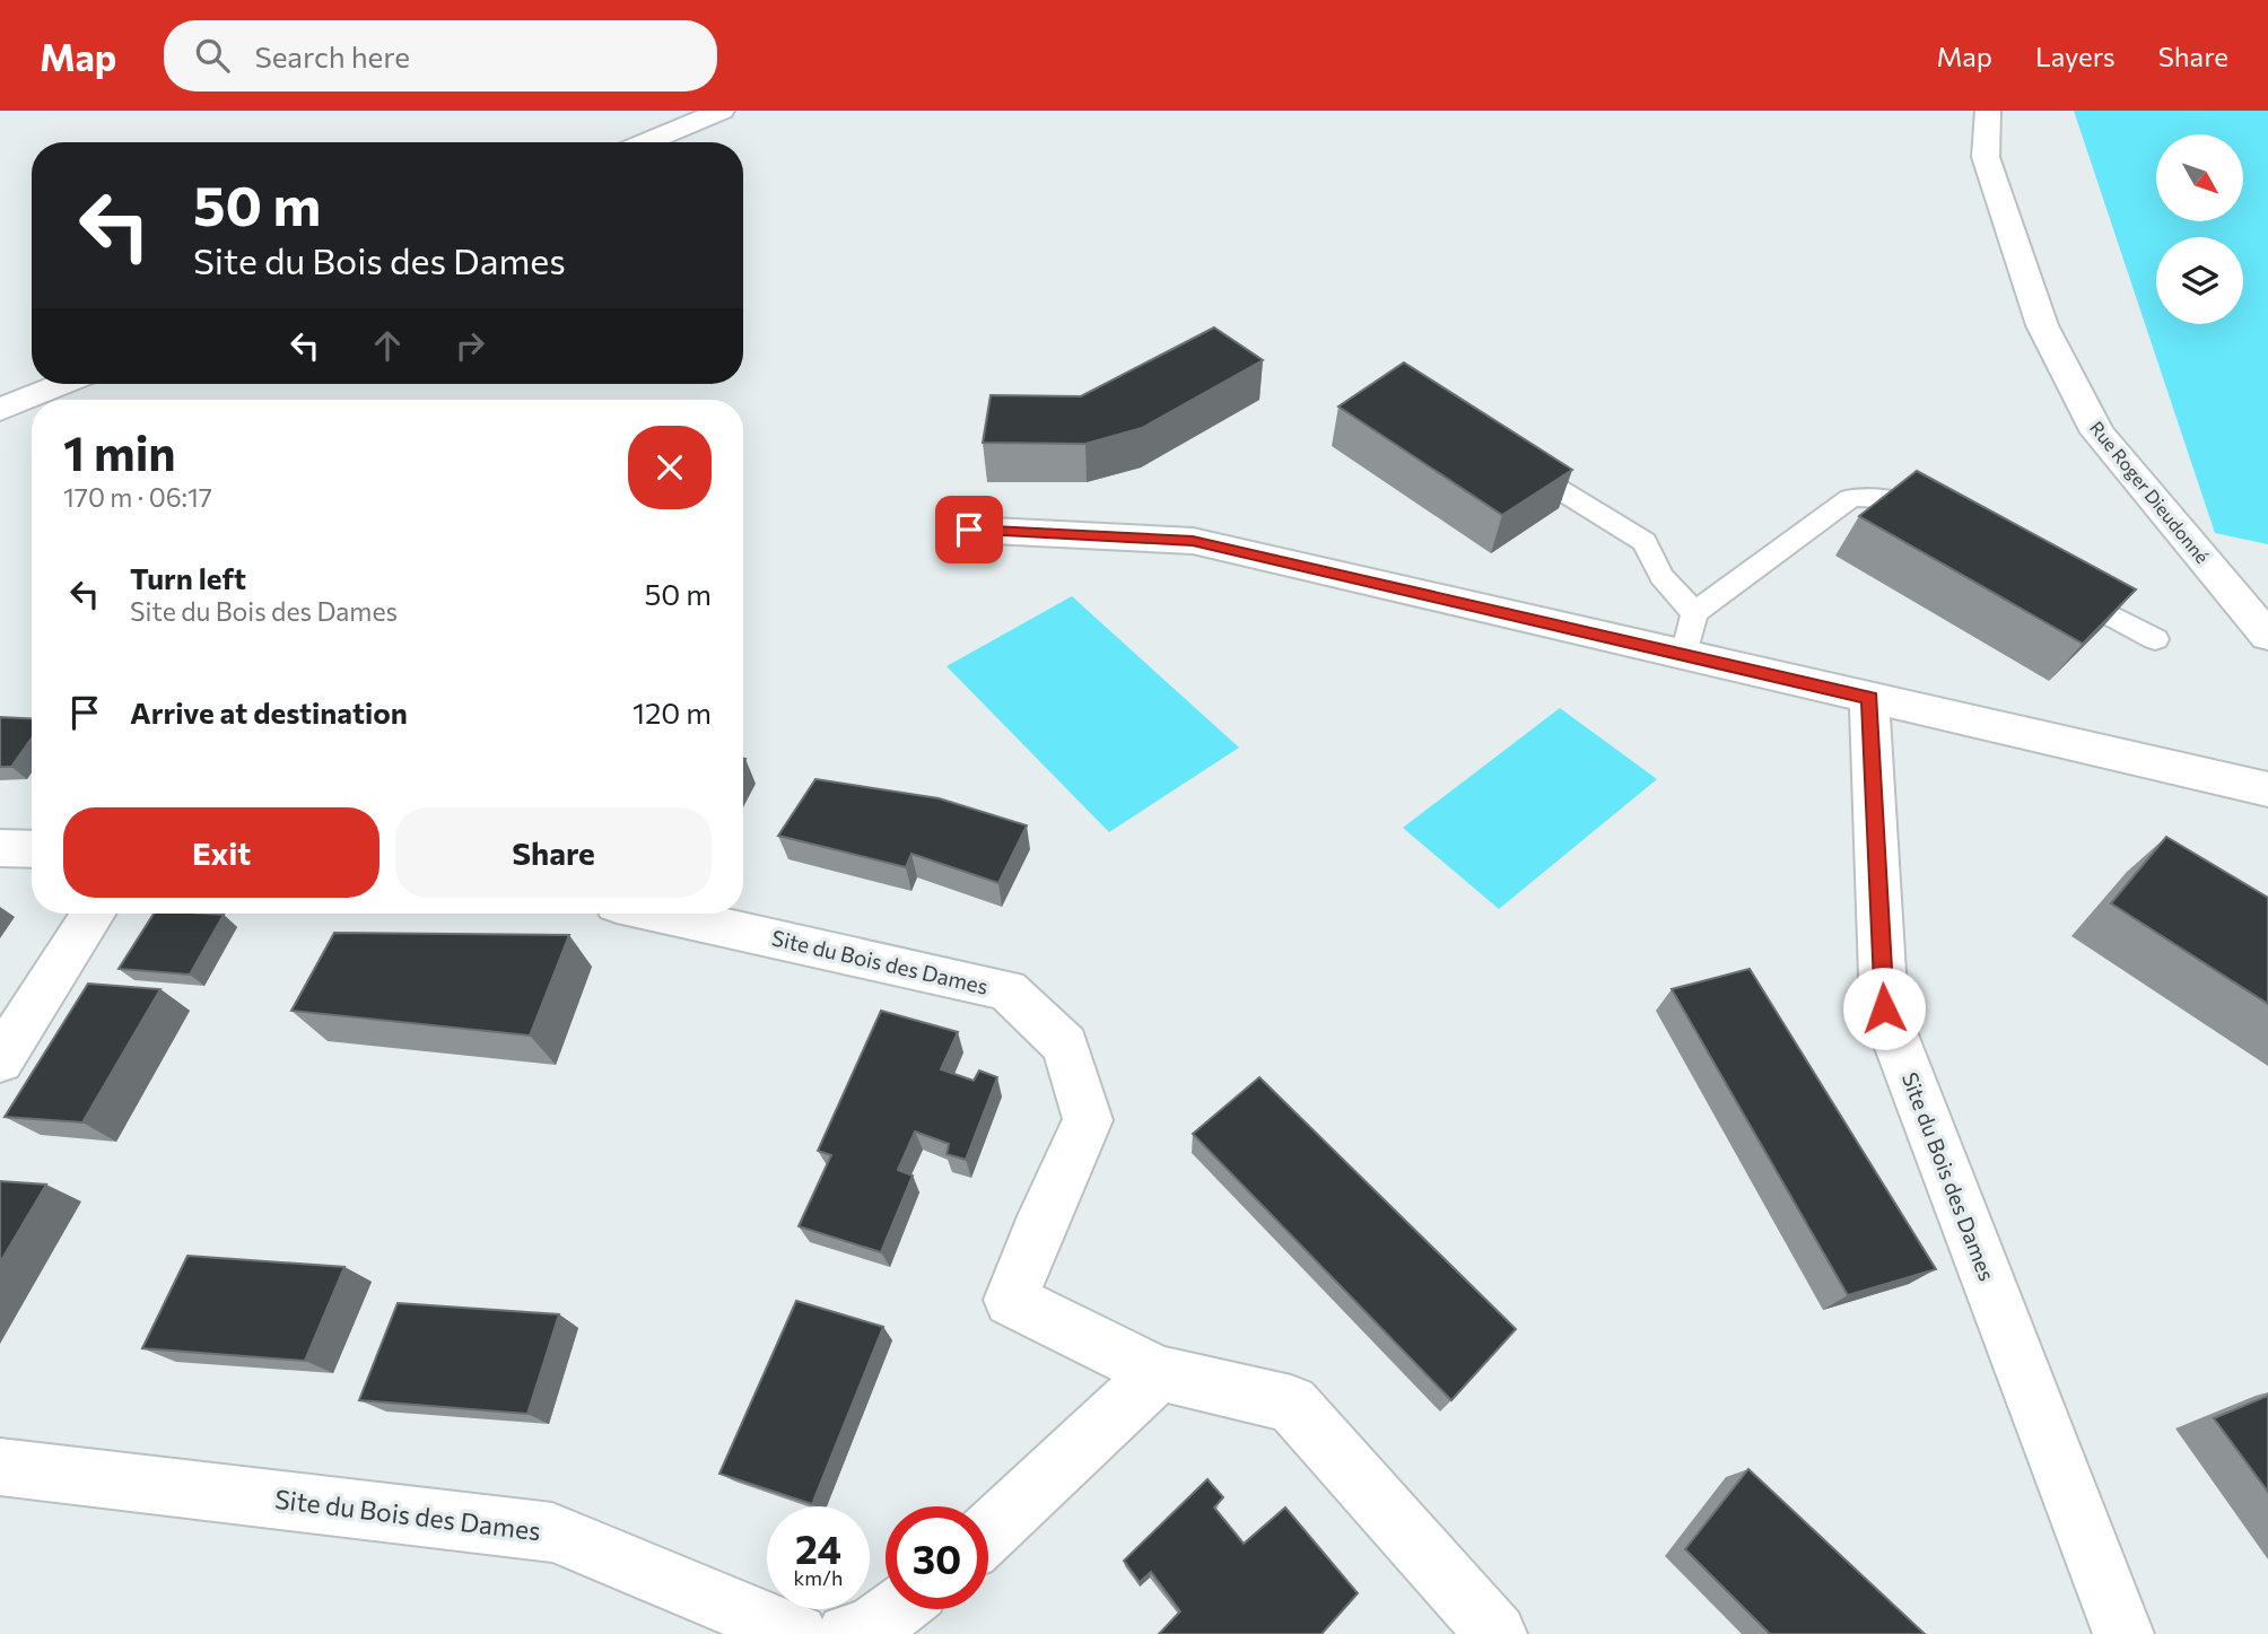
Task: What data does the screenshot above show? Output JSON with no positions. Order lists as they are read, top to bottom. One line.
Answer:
{"streets":{"street":["Rue Roger Dieudonné","Site du Bois des Dames"]},"north":"bottom right","page":{"header":"Map","search":"Search here","nav":["Map","Layers","Share"],"turn":["50 m","Site du Bois des Dames"],"heading":["1 min","170 m · 06:17"],"list":[{"name":"Turn left","note":"Site du Bois des Dames","value":"50 m"},{"name":"Arrive at destination","value":"120 m"}],"buttons":["Exit","Share"],"speed":"24 km/h","limit":"30"}}
